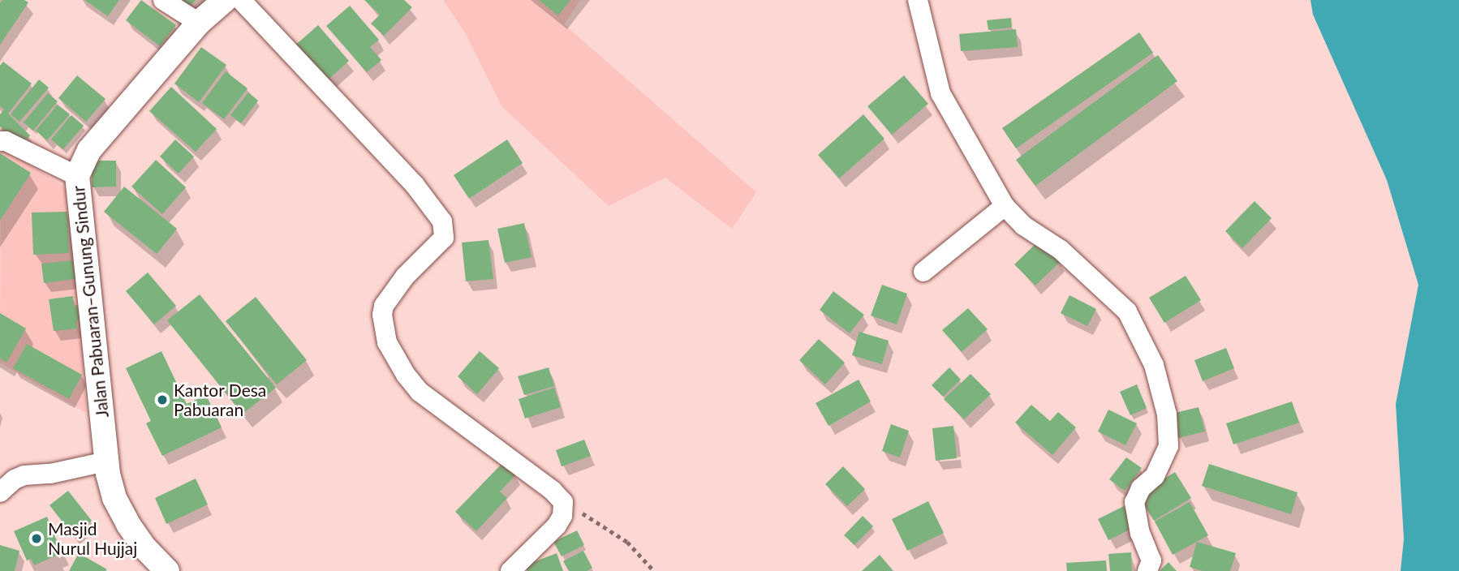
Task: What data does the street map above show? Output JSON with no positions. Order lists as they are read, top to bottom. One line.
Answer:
{"streets":{"street":["Jalan Pabuaran–Gunung Sindur"]},"places":["Kantor Desa Pabuaran","Masjid Nurul Hujjaj"]}
